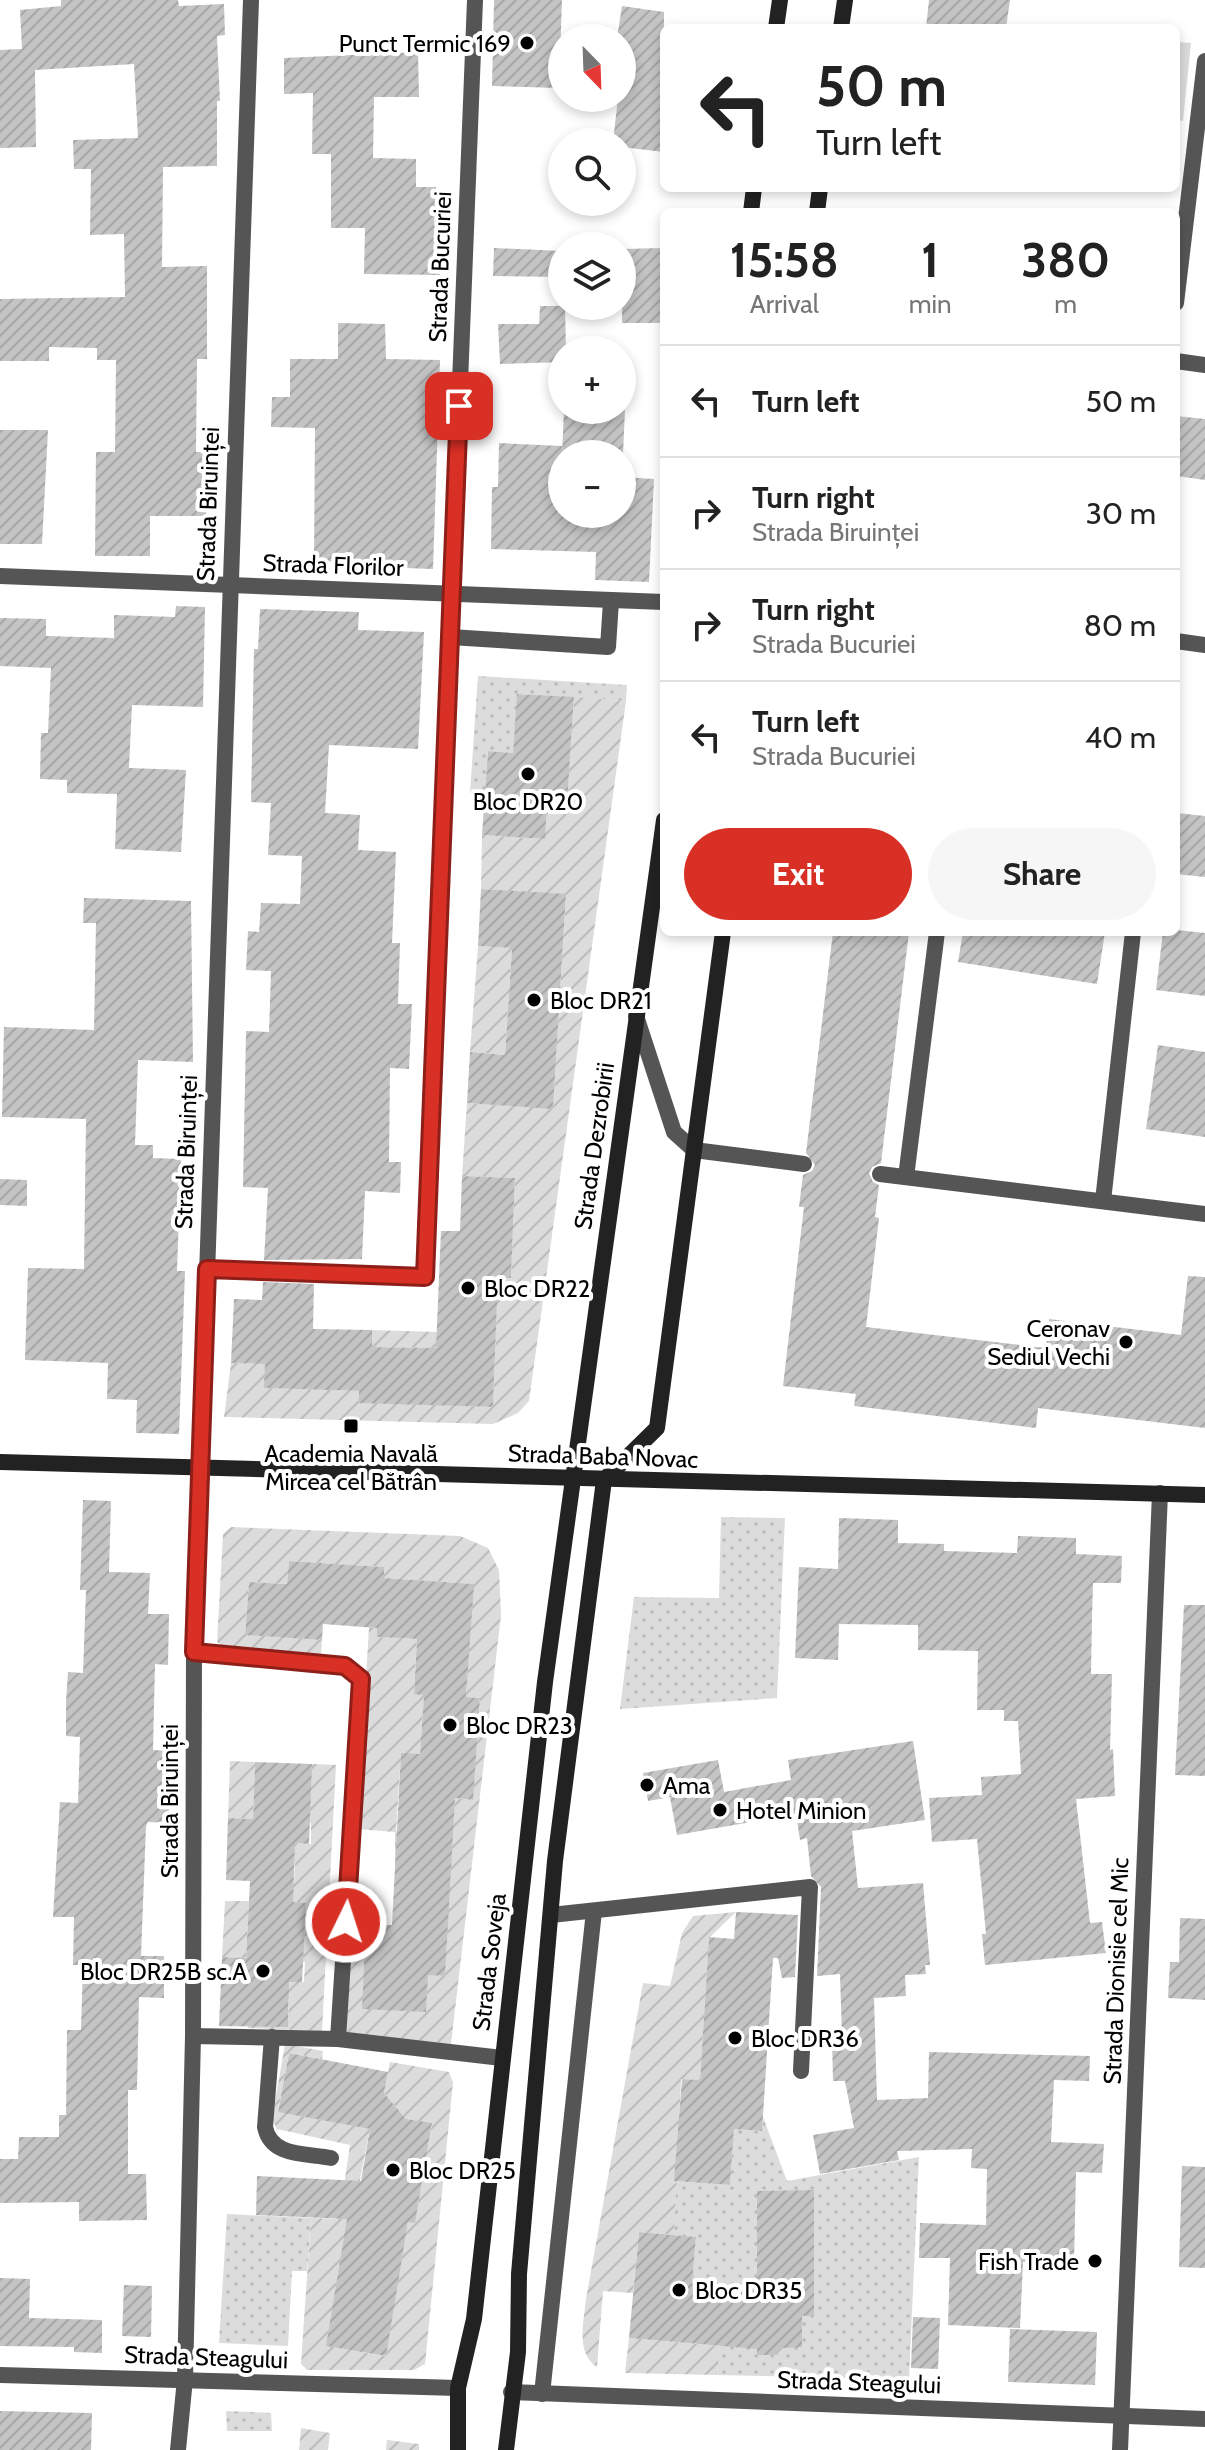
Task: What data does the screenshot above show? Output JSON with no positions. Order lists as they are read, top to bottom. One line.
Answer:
{"streets":{"main road":["Strada Dezrobirii","Strada Baba Novac","Strada Soveja"],"street":["Strada Bucuriei","Strada Biruinței","Strada Florilor","Strada Dionisie cel Mic","Strada Steagului"]},"crossings":[["Strada Bucuriei","Strada Biruinței"],["Strada Bucuriei","Strada Florilor"],["Strada Biruinței","Strada Florilor"],["Strada Biruinței","Strada Baba Novac"],["Strada Biruinței","Strada Steagului"],["Strada Dezrobirii","Strada Baba Novac"],["Strada Dezrobirii","Strada Soveja"],["Strada Baba Novac","Strada Soveja"],["Strada Baba Novac","Strada Dionisie cel Mic"],["Strada Soveja","Strada Steagului"],["Strada Dionisie cel Mic","Strada Steagului"]],"places":{"other":["Punct Termic 169","Bloc DR20","Bloc DR21","Bloc DR22","Ceronav Sediul Vechi","Bloc DR23","Ama","Hotel Minion","Bloc DR25B sc.A","Bloc DR36","Bloc DR25","Fish Trade","Bloc DR35"],"transit":["Academia Navală Mircea cel Bătrân"]},"north":"bottom right","page":{"map_buttons":["+","−"],"turn":["50 m","Turn left"],"eta":["15:58","Arrival","1","min","380","m"],"list":[{"name":"Turn left","value":"50 m"},{"name":"Turn right","note":"Strada Biruinței","value":"30 m"},{"name":"Turn right","note":"Strada Bucuriei","value":"80 m"},{"name":"Turn left","note":"Strada Bucuriei","value":"40 m"}],"buttons":["Exit","Share"]}}
